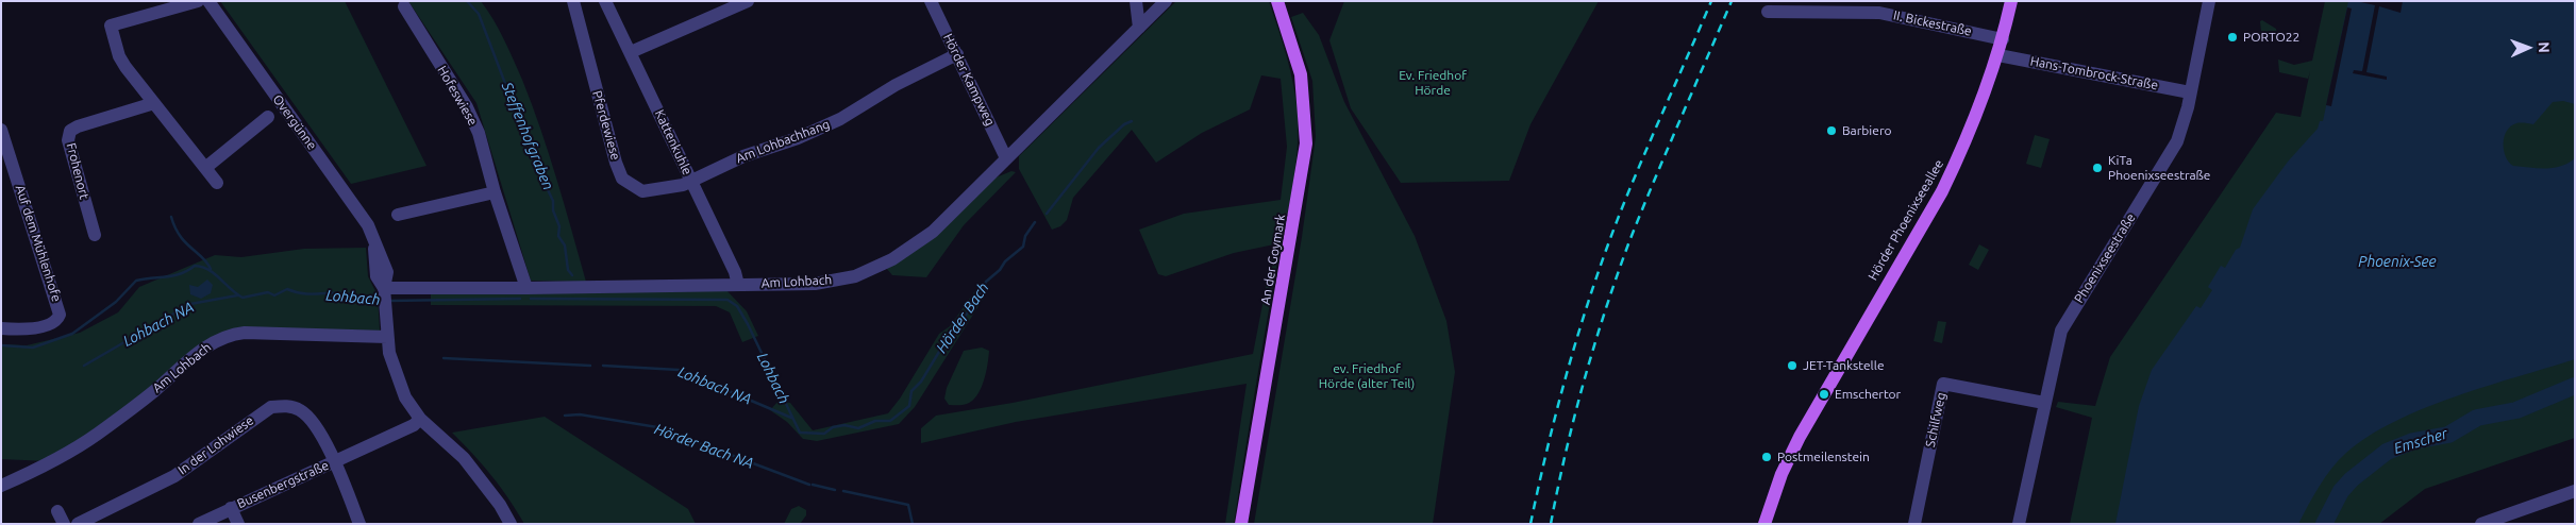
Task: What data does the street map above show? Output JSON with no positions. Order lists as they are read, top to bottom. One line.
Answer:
{"streets":{"main road":["Hörder Phoenixseeallee","An der Goymark"],"street":["II. Bickestraße","Hans-Tombrock-Straße","Hörder Kampweg","Hofeswiese","Overgünne","Pferdewiese","Am Lohbachhang","Kattenkuhle","Frohenort","Auf dem Mühlenhofe","Phoenixseestraße","Am Lohbach","Schilfweg","In der Lohwiese","Busenbergstraße"]},"crossings":[["II. Bickestraße","Hörder Phoenixseeallee"],["Hans-Tombrock-Straße","Hörder Phoenixseeallee"],["Hans-Tombrock-Straße","Phoenixseestraße"],["Hörder Kampweg","Am Lohbachhang"],["Hörder Kampweg","Am Lohbach"],["Hofeswiese","Am Lohbach"],["Overgünne","Am Lohbach"],["Overgünne","Busenbergstraße"],["Pferdewiese","Am Lohbachhang"],["Pferdewiese","Kattenkuhle"],["Am Lohbachhang","Kattenkuhle"],["Kattenkuhle","Am Lohbach"],["Phoenixseestraße","Schilfweg"],["In der Lohwiese","Busenbergstraße"]],"water":["Steffenhofgraben","Phoenix-See","Lohbach","Hörder Bach","Lohbach NA","Emscher","Hörder Bach NA"],"parks":["Ev. Friedhof Hörde","ev. Friedhof Hörde (alter Teil)"],"places":["PORTO22","Barbiero","KiTa Phoenixseestraße","JET-Tankstelle","Emschertor","Postmeilenstein"],"north":"right"}
